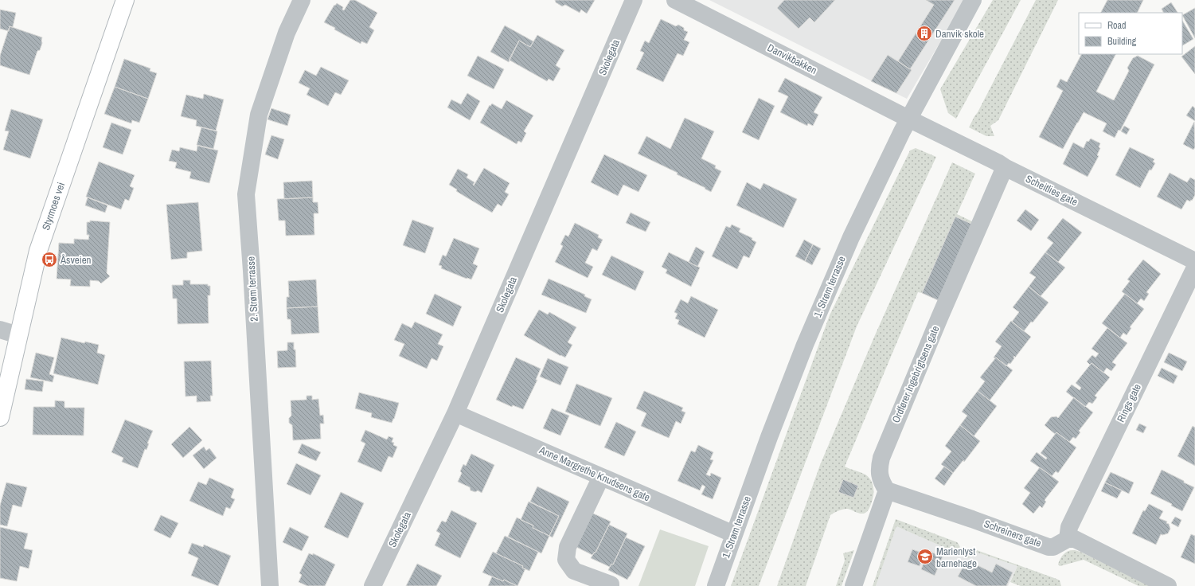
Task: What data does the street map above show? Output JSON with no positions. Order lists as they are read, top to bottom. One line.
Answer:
{"streets":{"main road":["Styrmoes vei"],"street":["Skolegata","Danvikbakken","Scheitlies gate","1. Strøm terrasse","2. Strøm terrasse","Ordfører Ingebrigtsens gate","Rings gate","Anne Margrethe Knudsens gate","Schreiners gate"]},"crossings":[["Skolegata","Anne Margrethe Knudsens gate"],["Danvikbakken","Scheitlies gate"],["Danvikbakken","1. Strøm terrasse"],["Scheitlies gate","1. Strøm terrasse"],["Scheitlies gate","Ordfører Ingebrigtsens gate"],["1. Strøm terrasse","Anne Margrethe Knudsens gate"],["Ordfører Ingebrigtsens gate","Schreiners gate"],["Rings gate","Schreiners gate"]],"places":{"building":["Danvik skole"],"bus stop":["Åsveien"],"school or university":["Marienlyst barnehage"]},"legend":["Road","Building"]}
